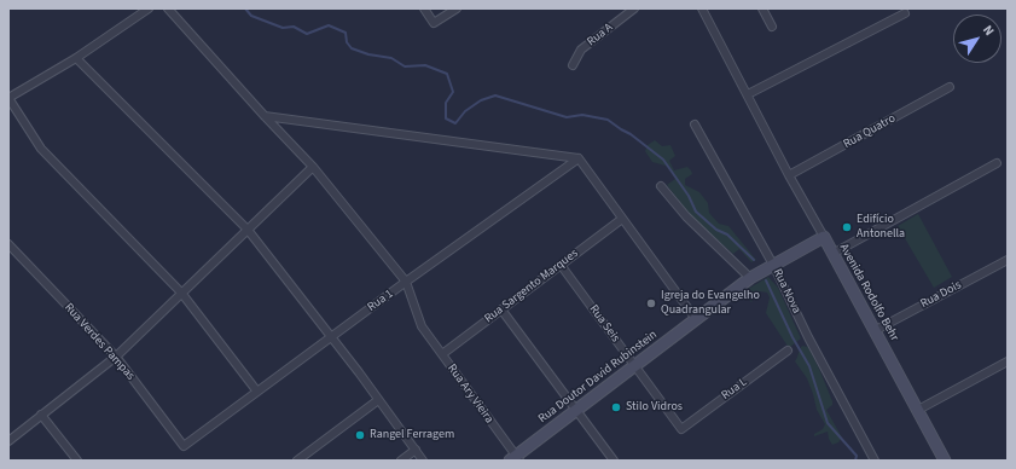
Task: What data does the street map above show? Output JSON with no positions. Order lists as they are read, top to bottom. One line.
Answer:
{"streets":{"street":["Rua A","Rua Quatro","Rua Sargento Marques","Rua Nova","Avenida Rodolfo Behr","Rua Dois","Rua 1","Rua Seis","Rua Verdes Pampas","Rua Doutor David Rubinstein","Rua L","Rua Ary Vieira"]},"crossings":[["Rua Quatro","Avenida Rodolfo Behr"],["Rua Sargento Marques","Rua Seis"],["Rua Sargento Marques","Rua Ary Vieira"],["Rua Nova","Rua Doutor David Rubinstein"],["Avenida Rodolfo Behr","Rua Dois"],["Avenida Rodolfo Behr","Rua Doutor David Rubinstein"],["Rua 1","Rua Verdes Pampas"],["Rua 1","Rua Ary Vieira"],["Rua Seis","Rua Doutor David Rubinstein"],["Rua Seis","Rua L"],["Rua Doutor David Rubinstein","Rua Ary Vieira"]],"places":["Edifício Antonella","Igreja do Evangelho Quadrangular","Stilo Vidros","Rangel Ferragem"],"north":"top right"}
